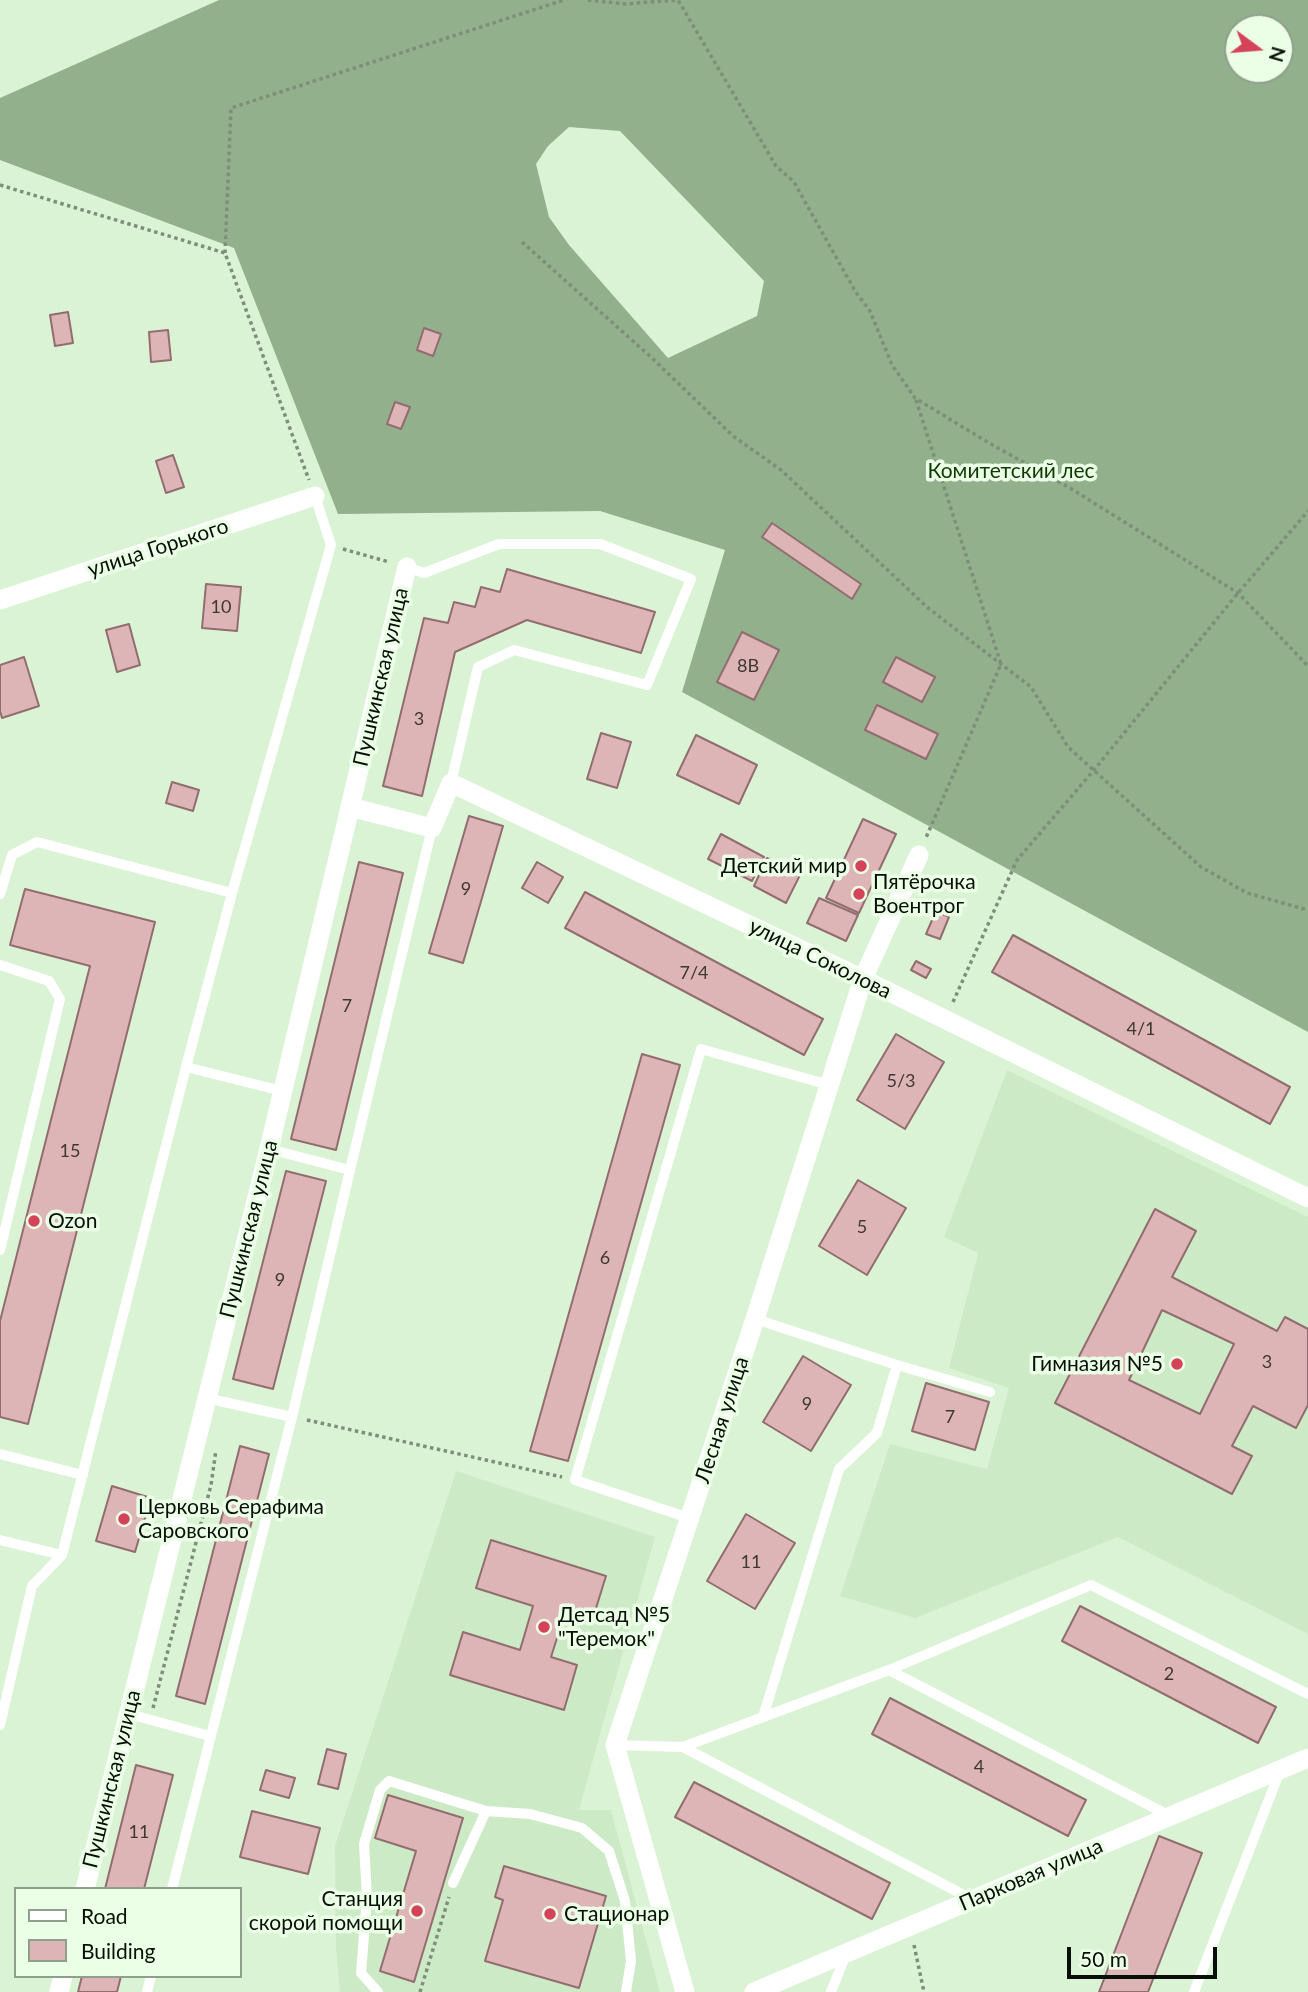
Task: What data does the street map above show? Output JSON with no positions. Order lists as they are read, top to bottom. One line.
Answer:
{"streets":{"street":["улица Горького","Пушкинская улица","улица Соколова","Лесная улица","Парковая улица"]},"crossings":[["улица Соколова","Лесная улица"]],"parks":["Комитетский лес"],"places":["Детский мир","Пятёрочка Воентрог","Ozon","Гимназия №5","Церковь Серафима Саровского","Детсад №5 \"Теремок\"","Станция скорой помощи","Стационар"],"house_numbers":["10","8В","3","9","7/4","7","4/1","5/3","15","5","6","9","3","9","7","11","2","4","11"],"legend":["Road","Building"],"scale_bar":"50 m","north":"right"}
